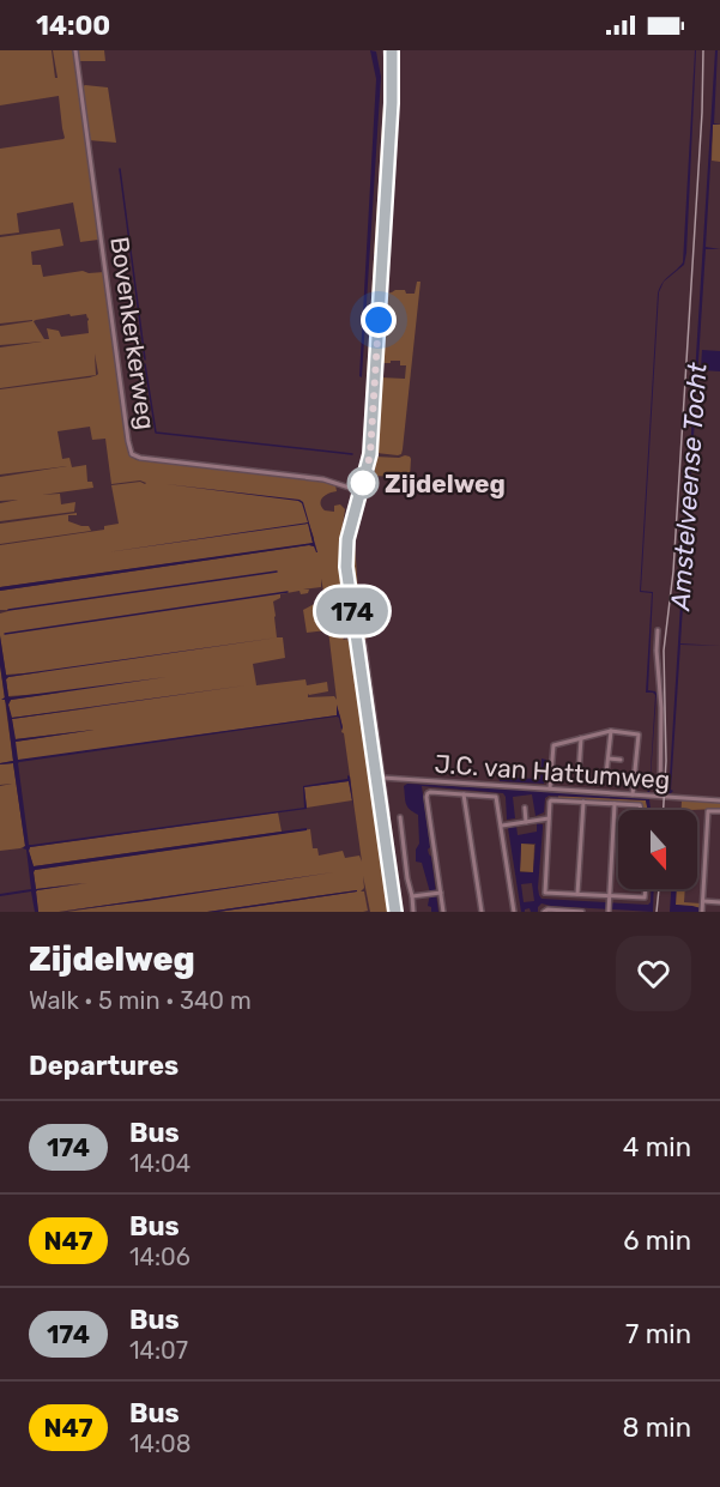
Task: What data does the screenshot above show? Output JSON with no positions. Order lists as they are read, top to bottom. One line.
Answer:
{"streets":{"street":["Bovenkerkerweg","J.C. van Hattumweg"]},"water":["Amstelveense Tocht"],"places":["Zijdelweg"],"lines":["bus line 174"],"north":"bottom","page":{"status":"14:00","on_map":"174","heading":[["Zijdelweg","Walk · 5 min · 340 m"],"Departures"],"list":[{"mark":"174","name":"Bus","note":"14:04","value":"4 min"},{"mark":"N47","name":"Bus","note":"14:06","value":"6 min"},{"mark":"174","name":"Bus","note":"14:07","value":"7 min"},{"mark":"N47","name":"Bus","note":"14:08","value":"8 min"}]}}
